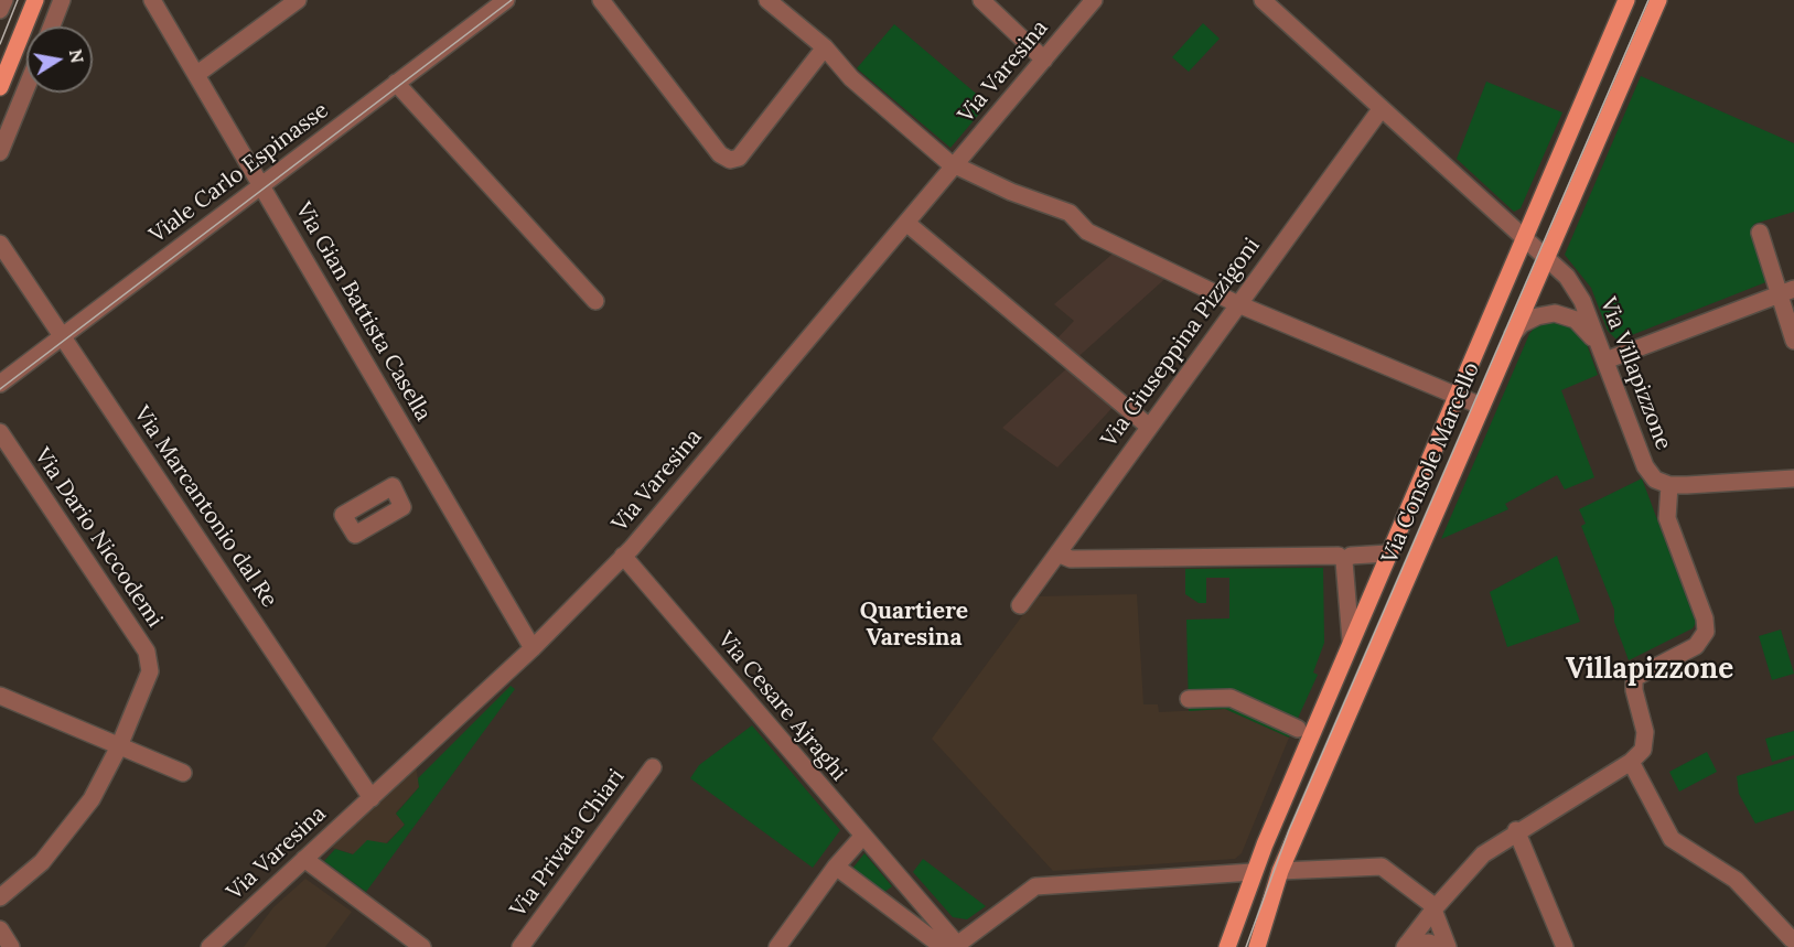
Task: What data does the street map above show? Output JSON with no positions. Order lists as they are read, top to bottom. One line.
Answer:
{"streets":{"main road":["Via Console Marcello"],"street":["Via Varesina","Viale Carlo Espinasse","Via Gian Battista Casella","Via Giuseppina Pizzigoni","Via Villapizzone","Via Marcantonio dal Re","Via Dario Niccodemi","Via Cesare Ajraghi","Via Privata Chiari"]},"crossings":[["Via Varesina","Via Gian Battista Casella"],["Via Varesina","Via Marcantonio dal Re"],["Via Varesina","Via Cesare Ajraghi"],["Viale Carlo Espinasse","Via Gian Battista Casella"],["Viale Carlo Espinasse","Via Marcantonio dal Re"],["Via Villapizzone","Via Console Marcello"]],"districts":["Quartiere Varesina","Villapizzone"],"north":"right"}
